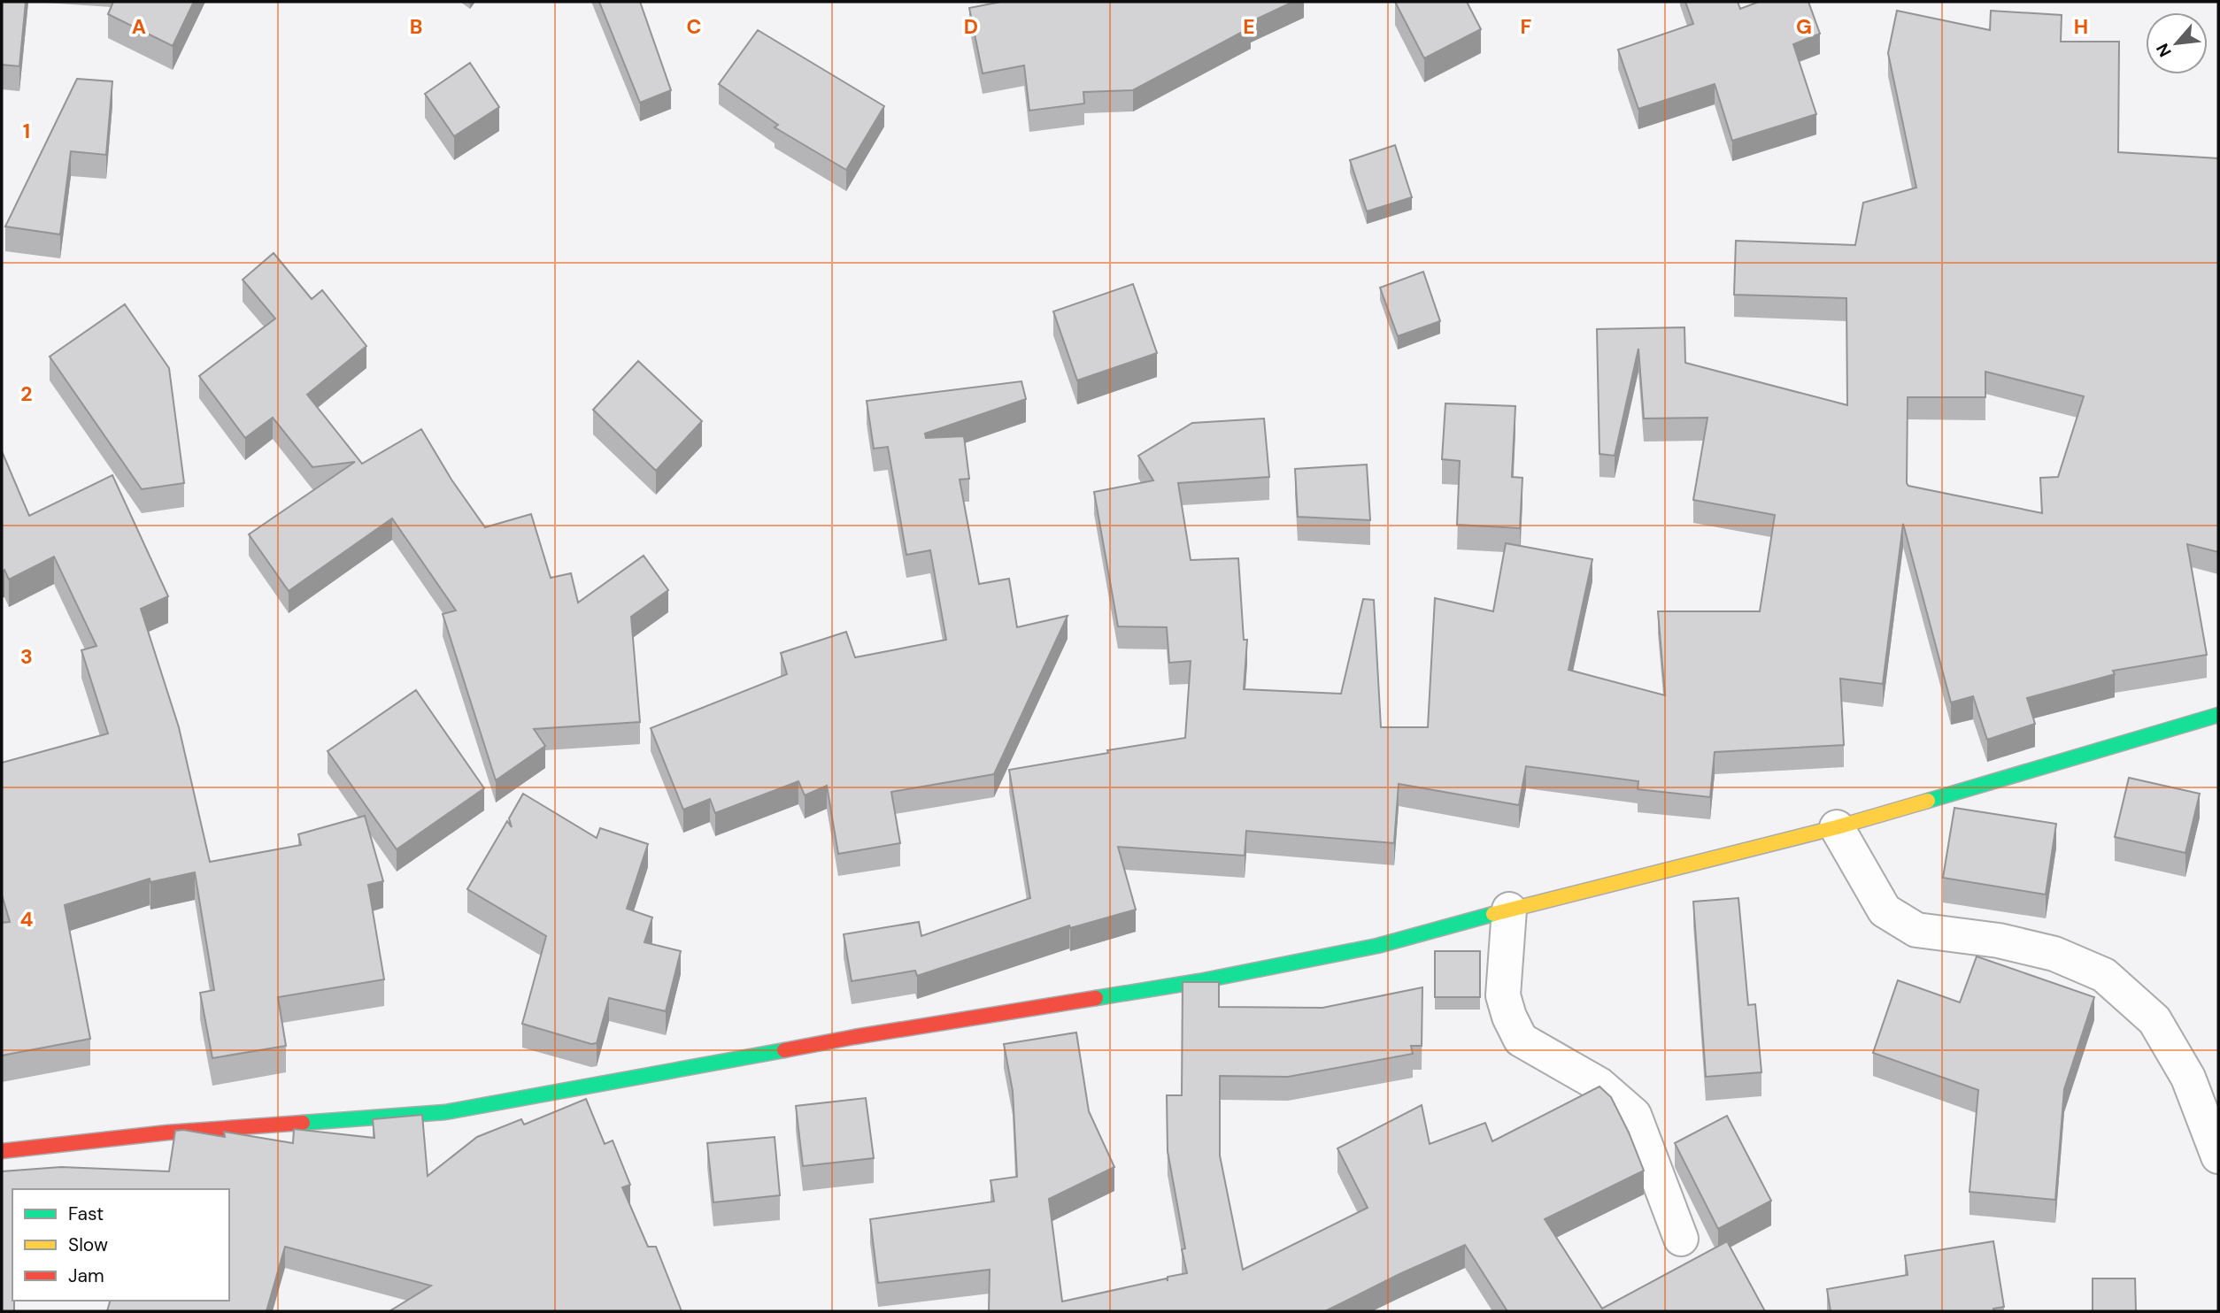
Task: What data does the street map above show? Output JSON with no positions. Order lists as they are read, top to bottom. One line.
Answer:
{"legend":["Fast","Slow","Jam"],"north":"bottom left","grid":{"columns":["A","B","C","D","E","F","G","H"],"rows":["1","2","3","4"]}}
